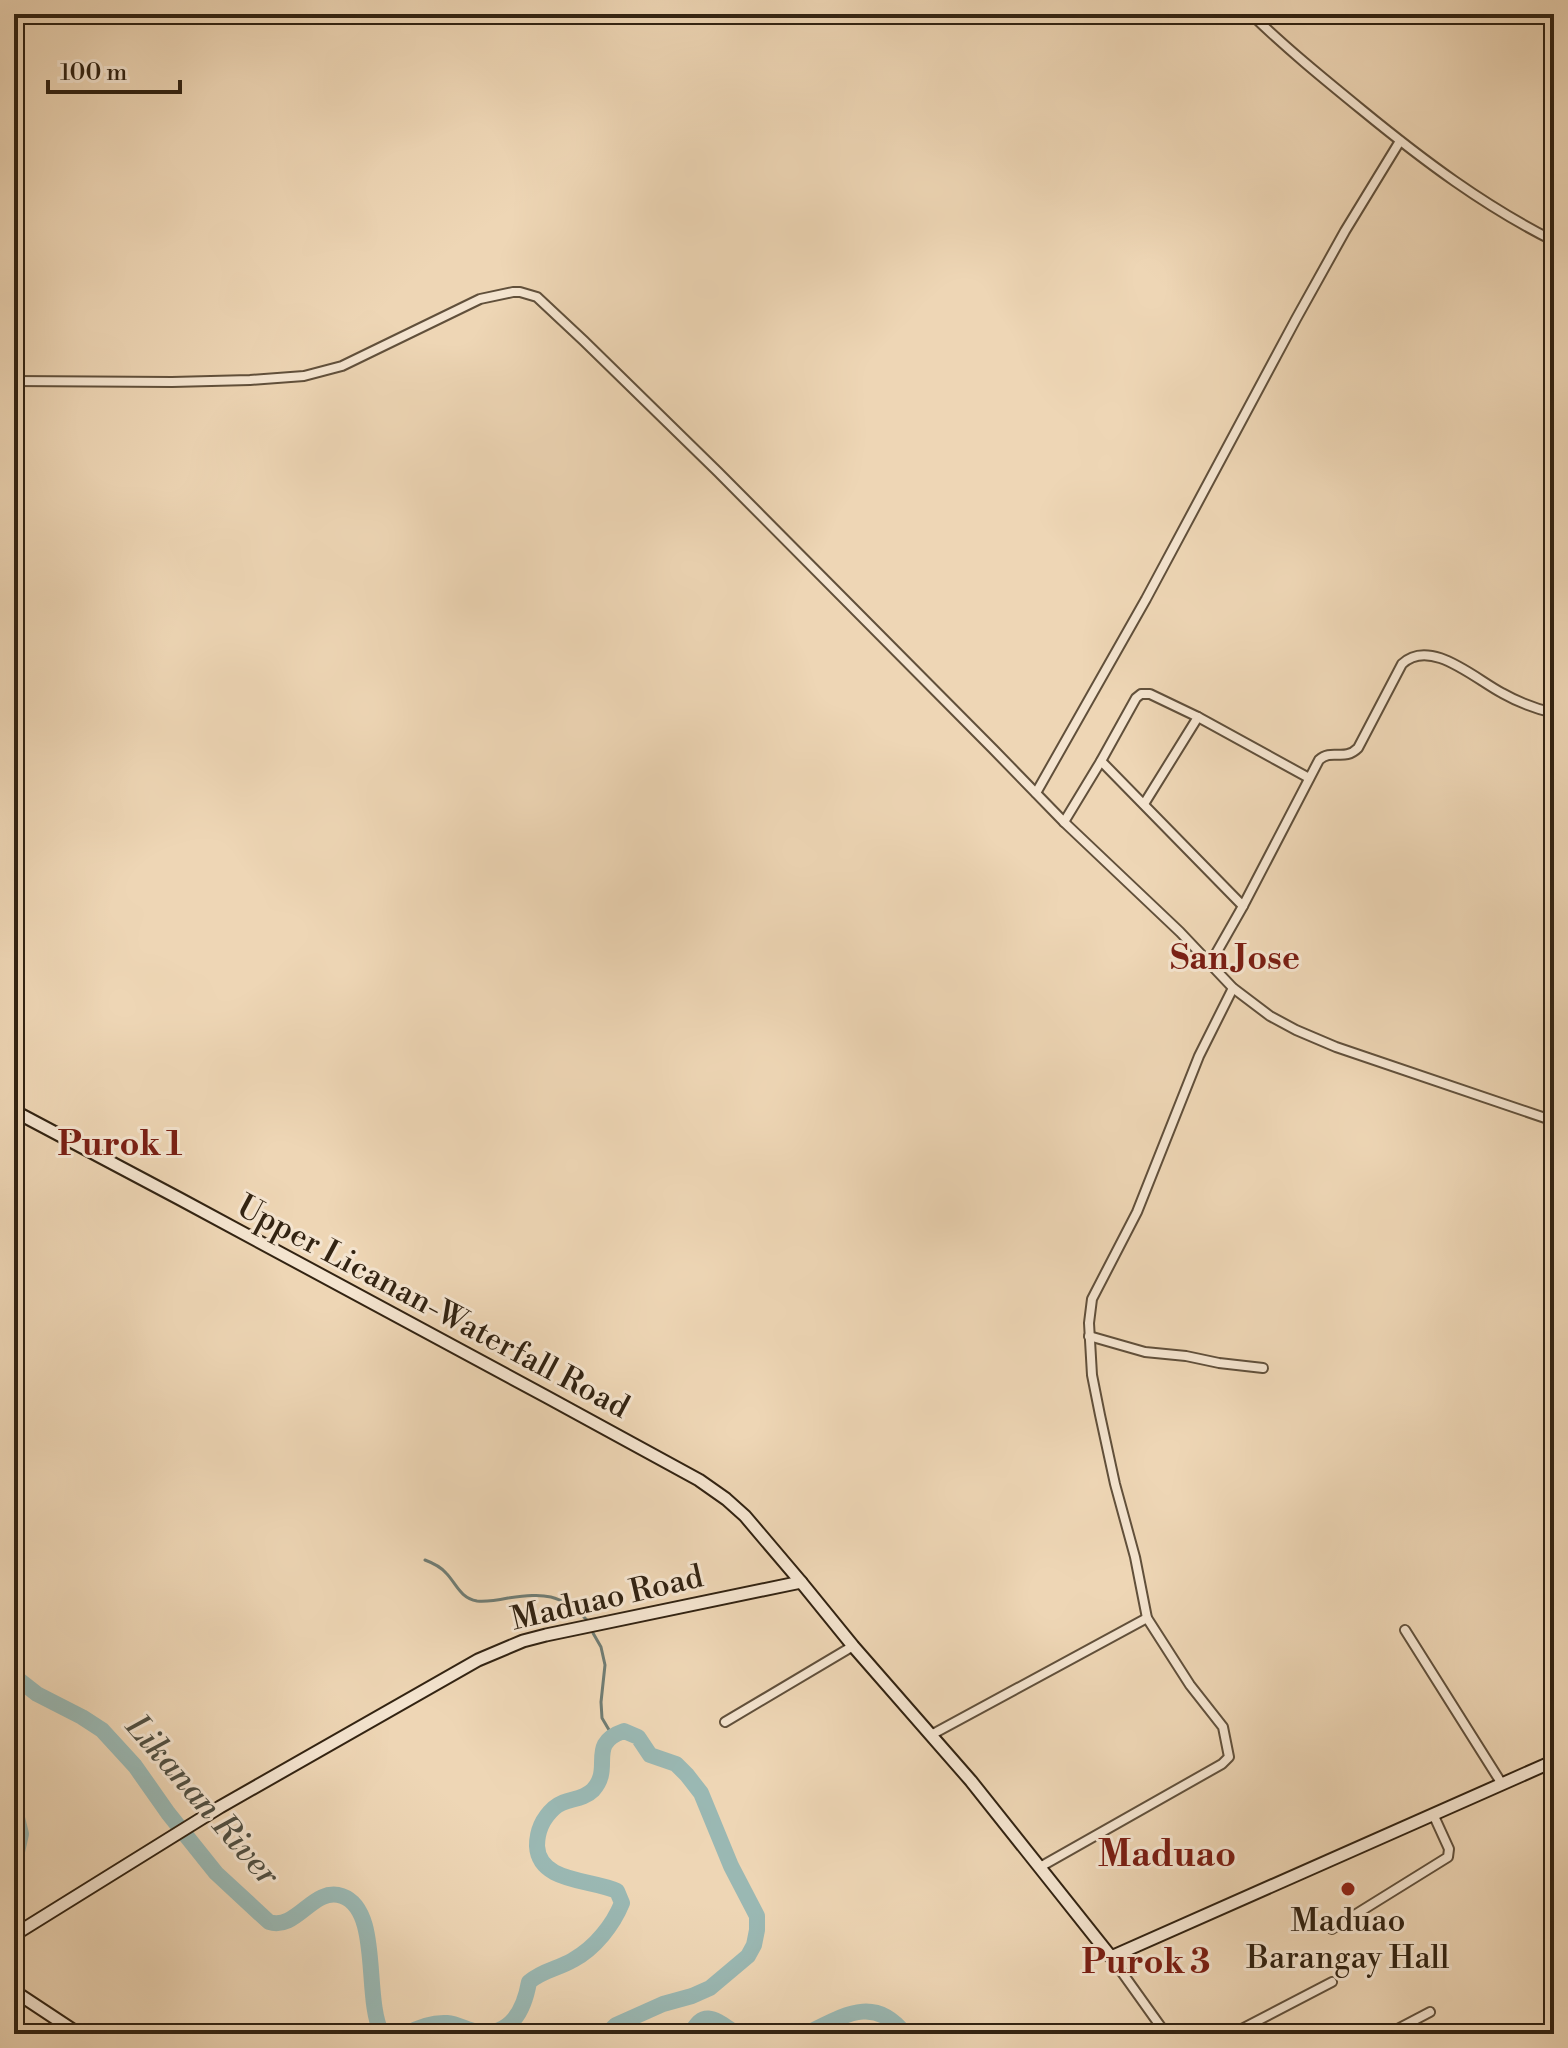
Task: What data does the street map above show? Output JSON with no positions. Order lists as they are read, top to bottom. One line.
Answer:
{"streets":{"main road":["Upper Licanan-Waterfall Road","Maduao Road"]},"crossings":[["Upper Licanan-Waterfall Road","Maduao Road"]],"districts":["San Jose","Purok 1","Maduao","Purok 3"],"water":["Likanan River"],"places":["Maduao Barangay Hall"],"scale_bar":"100 m"}
